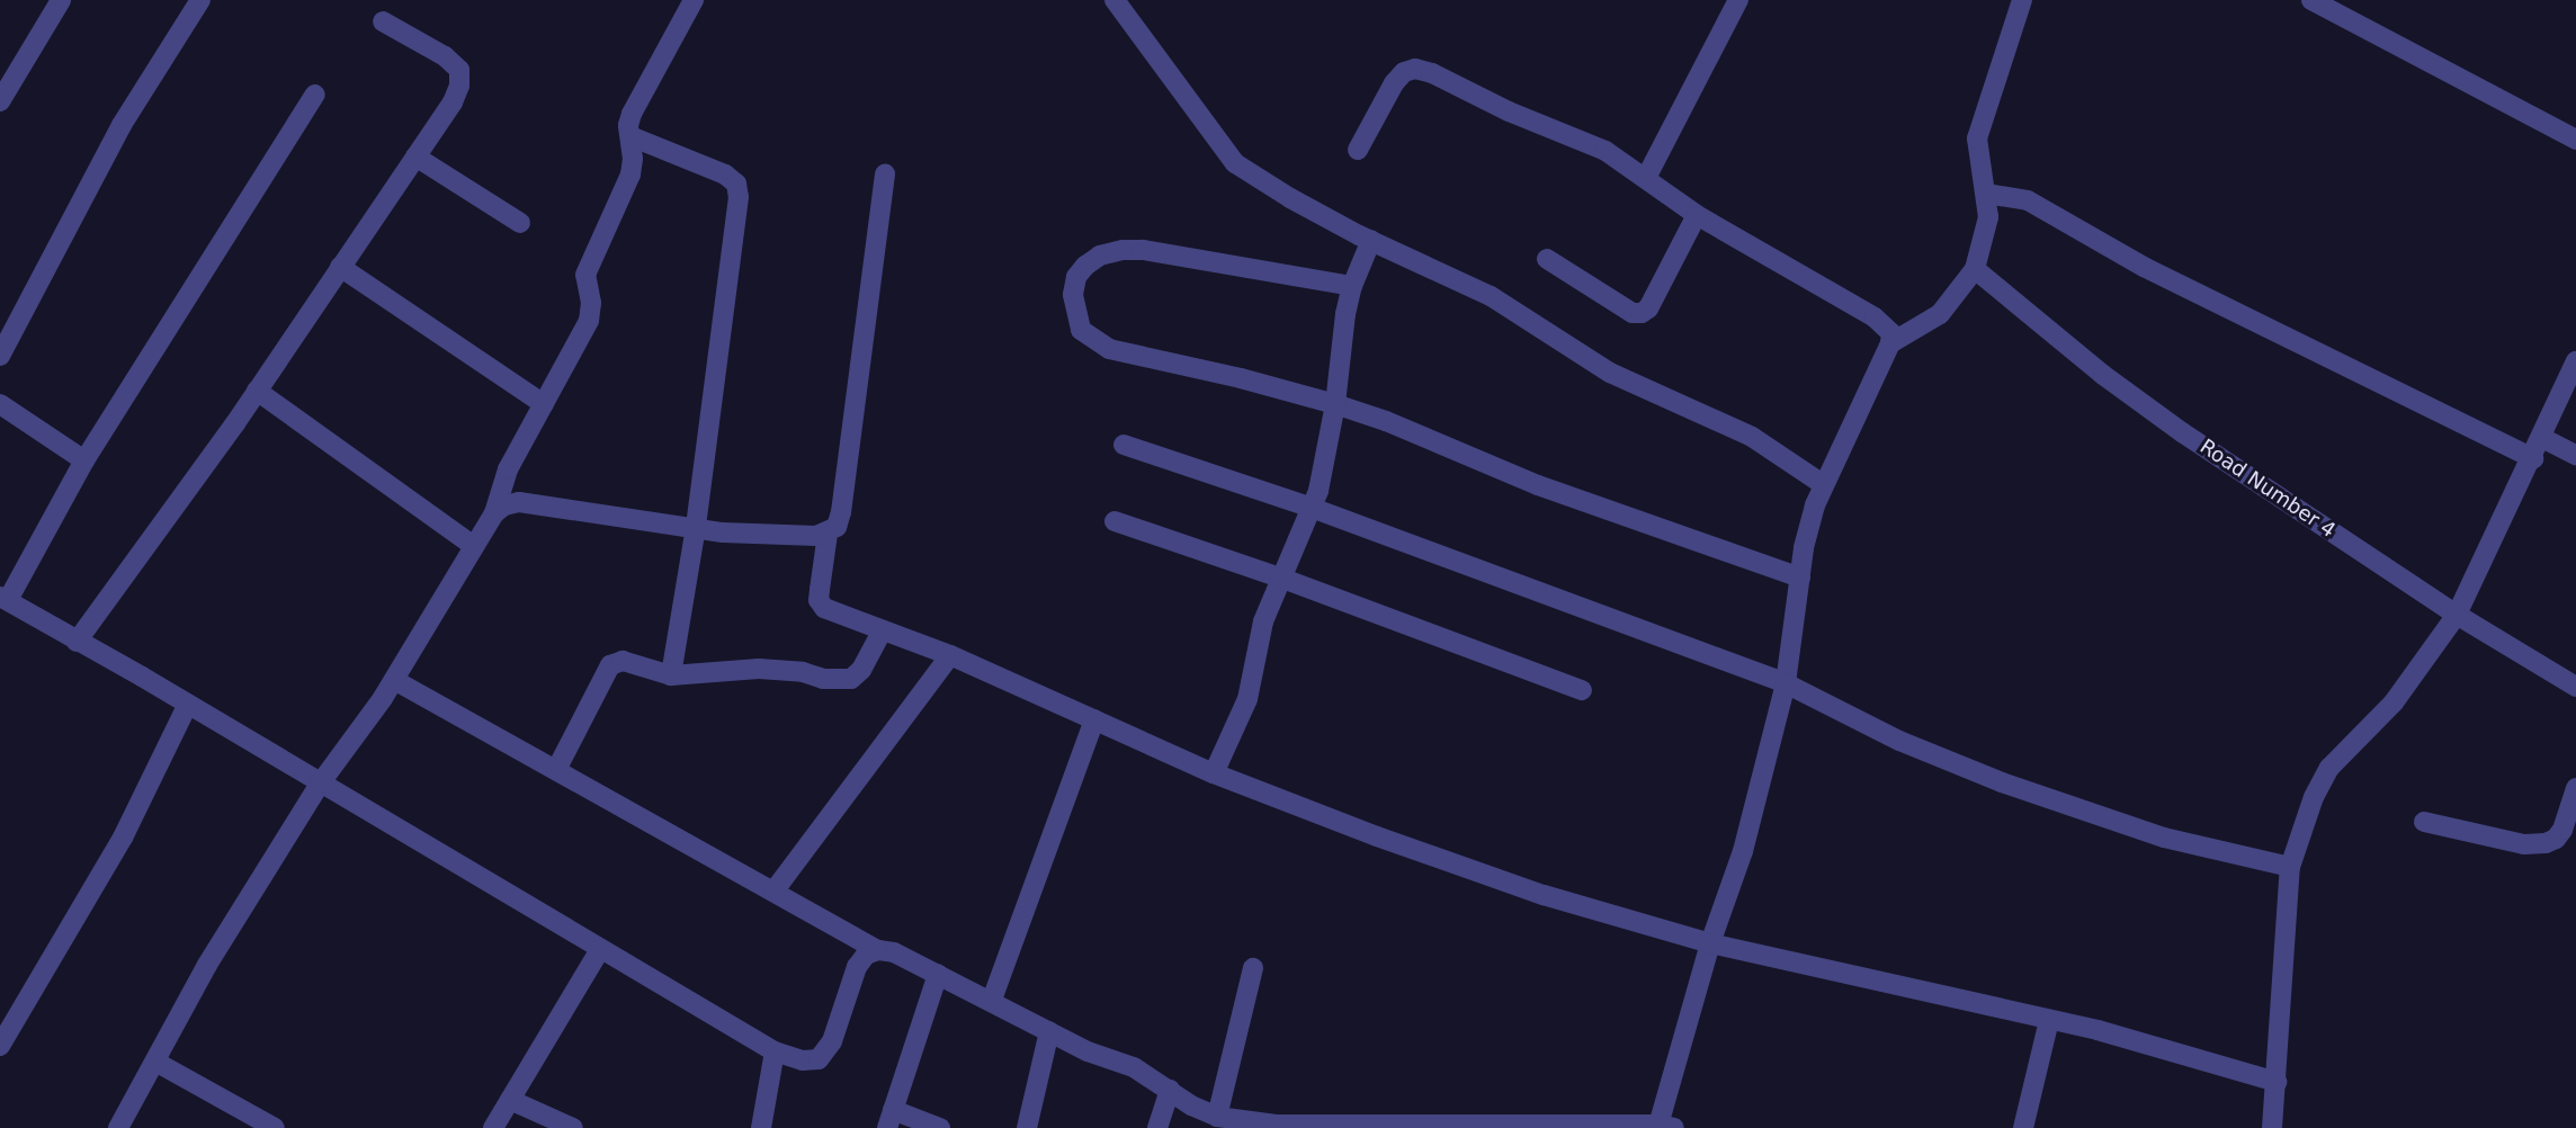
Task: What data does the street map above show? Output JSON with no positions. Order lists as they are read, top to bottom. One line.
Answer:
{"streets":{"street":["Road Number 4"]}}
